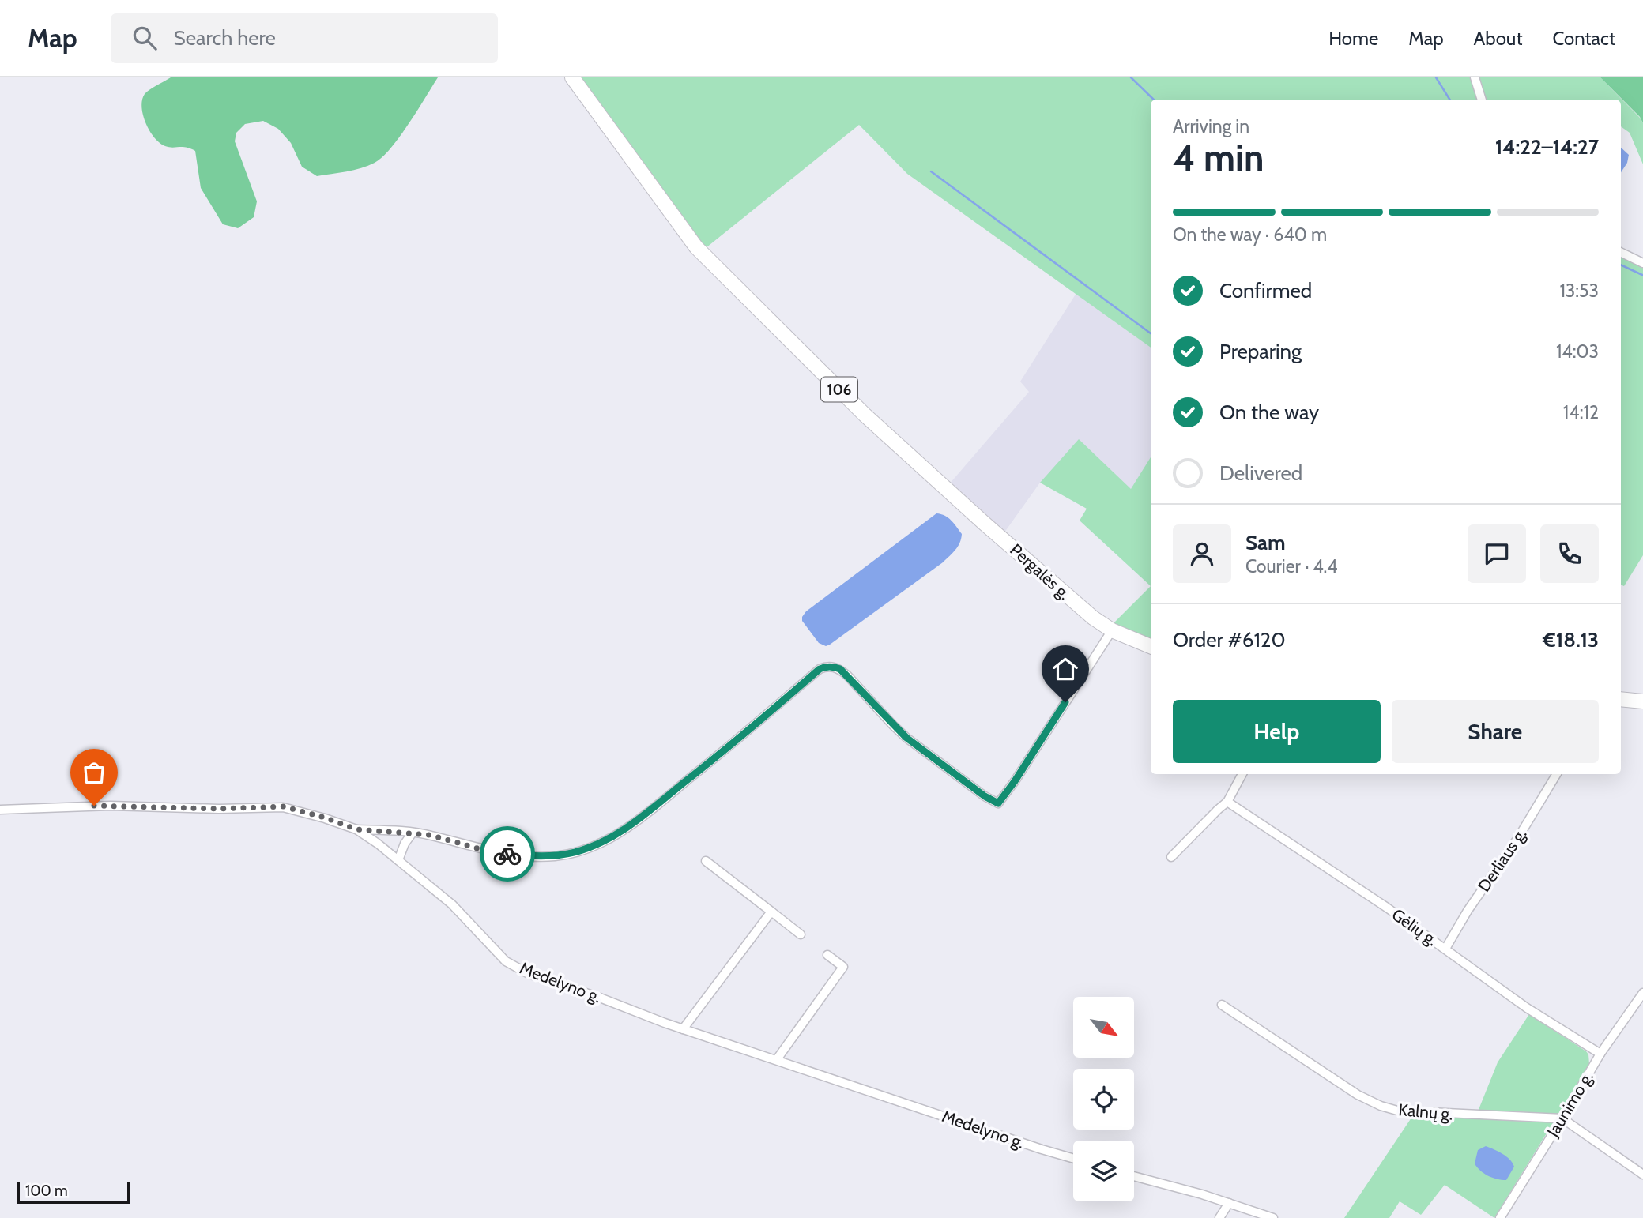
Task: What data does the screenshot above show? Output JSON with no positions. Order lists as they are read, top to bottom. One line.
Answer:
{"streets":{"main road":["106","Pergalės g."],"street":["Derliaus g.","Gėlių g.","Medelyno g.","Jaunimo g.","Kalnų g."]},"crossings":[["Derliaus g.","Gėlių g."],["Gėlių g.","Jaunimo g."],["Jaunimo g.","Kalnų g."]],"scale_bar":"100 m","north":"bottom right","page":{"header":"Map","search":"Search here","nav":["Home","Map","About","Contact"],"heading":["4 min","Arriving in","14:22–14:27"],"panel":["Sam","Courier · 4.4","Order #6120","€18.13"],"bar":"On the way · 640 m","list":[["Confirmed","13:53"],["Preparing","14:03"],["On the way","14:12"],"Delivered"],"buttons":["Help","Share"],"scale":"100 m"}}
